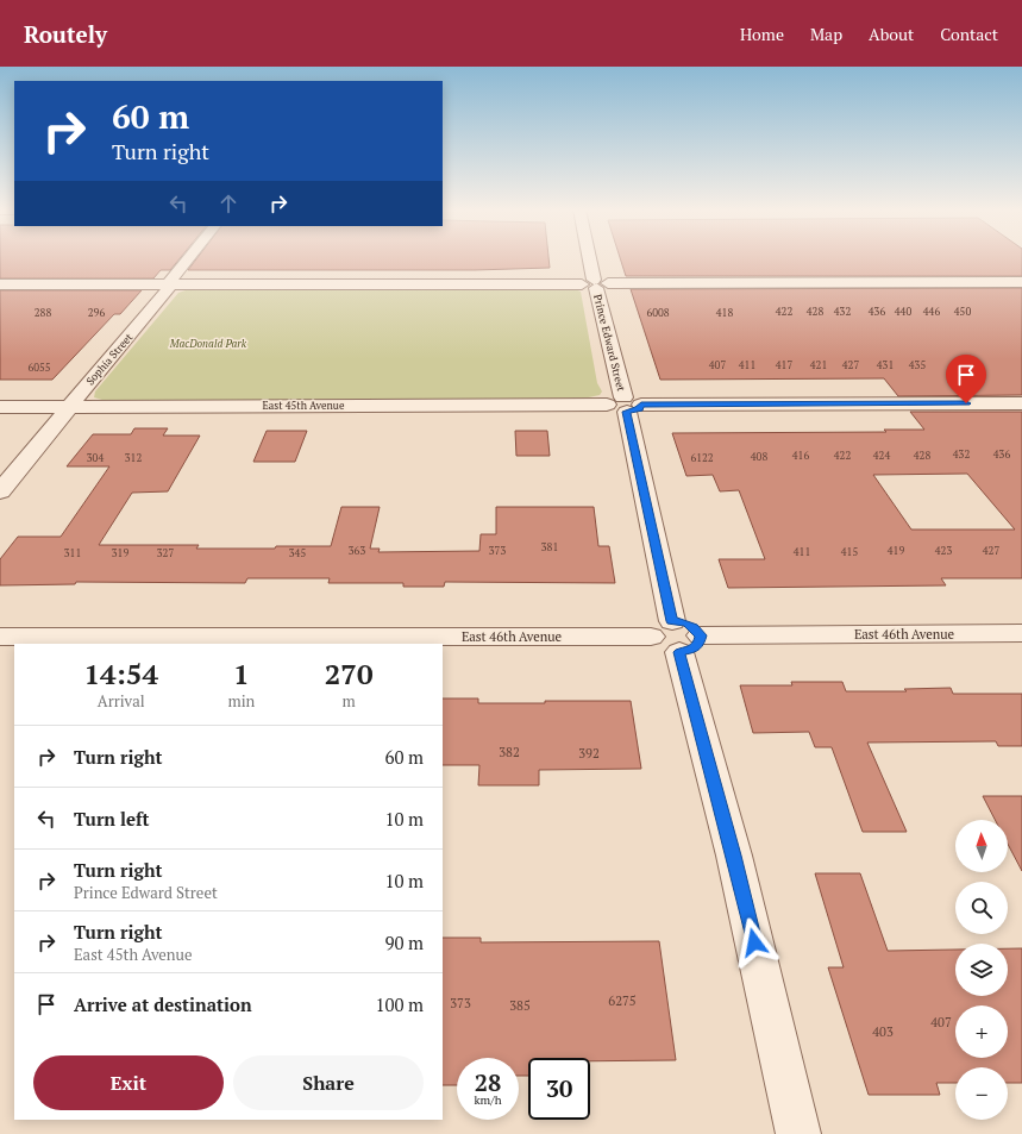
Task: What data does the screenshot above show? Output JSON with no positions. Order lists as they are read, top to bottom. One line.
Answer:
{"streets":{"street":["Prince Edward Street","Sophia Street","East 45th Avenue","East 46th Avenue"]},"crossings":[["Prince Edward Street","East 45th Avenue"],["Prince Edward Street","East 46th Avenue"],["Sophia Street","East 45th Avenue"]],"parks":["MacDonald Park"],"house_numbers":["422","428","432","436","440","446","450","288","296","6008","418","407","411","417","421","427","431","435","6055","432","436","416","422","424","428","408","304","312","6122","381","363","373","419","423","427","411","415","311","319","327","345","382","392","6275","373","385","407","403"],"north":"top","page":{"header":"Routely","nav":["Home","Map","About","Contact"],"turn":["60 m","Turn right"],"eta":["14:54","Arrival","1","min","270","m"],"list":[{"name":"Turn right","value":"60 m"},{"name":"Turn left","value":"10 m"},{"name":"Turn right","note":"Prince Edward Street","value":"10 m"},{"name":"Turn right","note":"East 45th Avenue","value":"90 m"},{"name":"Arrive at destination","value":"100 m"}],"map_buttons":["+","−"],"buttons":["Exit","Share"],"speed":"28 km/h","limit":"30"}}
